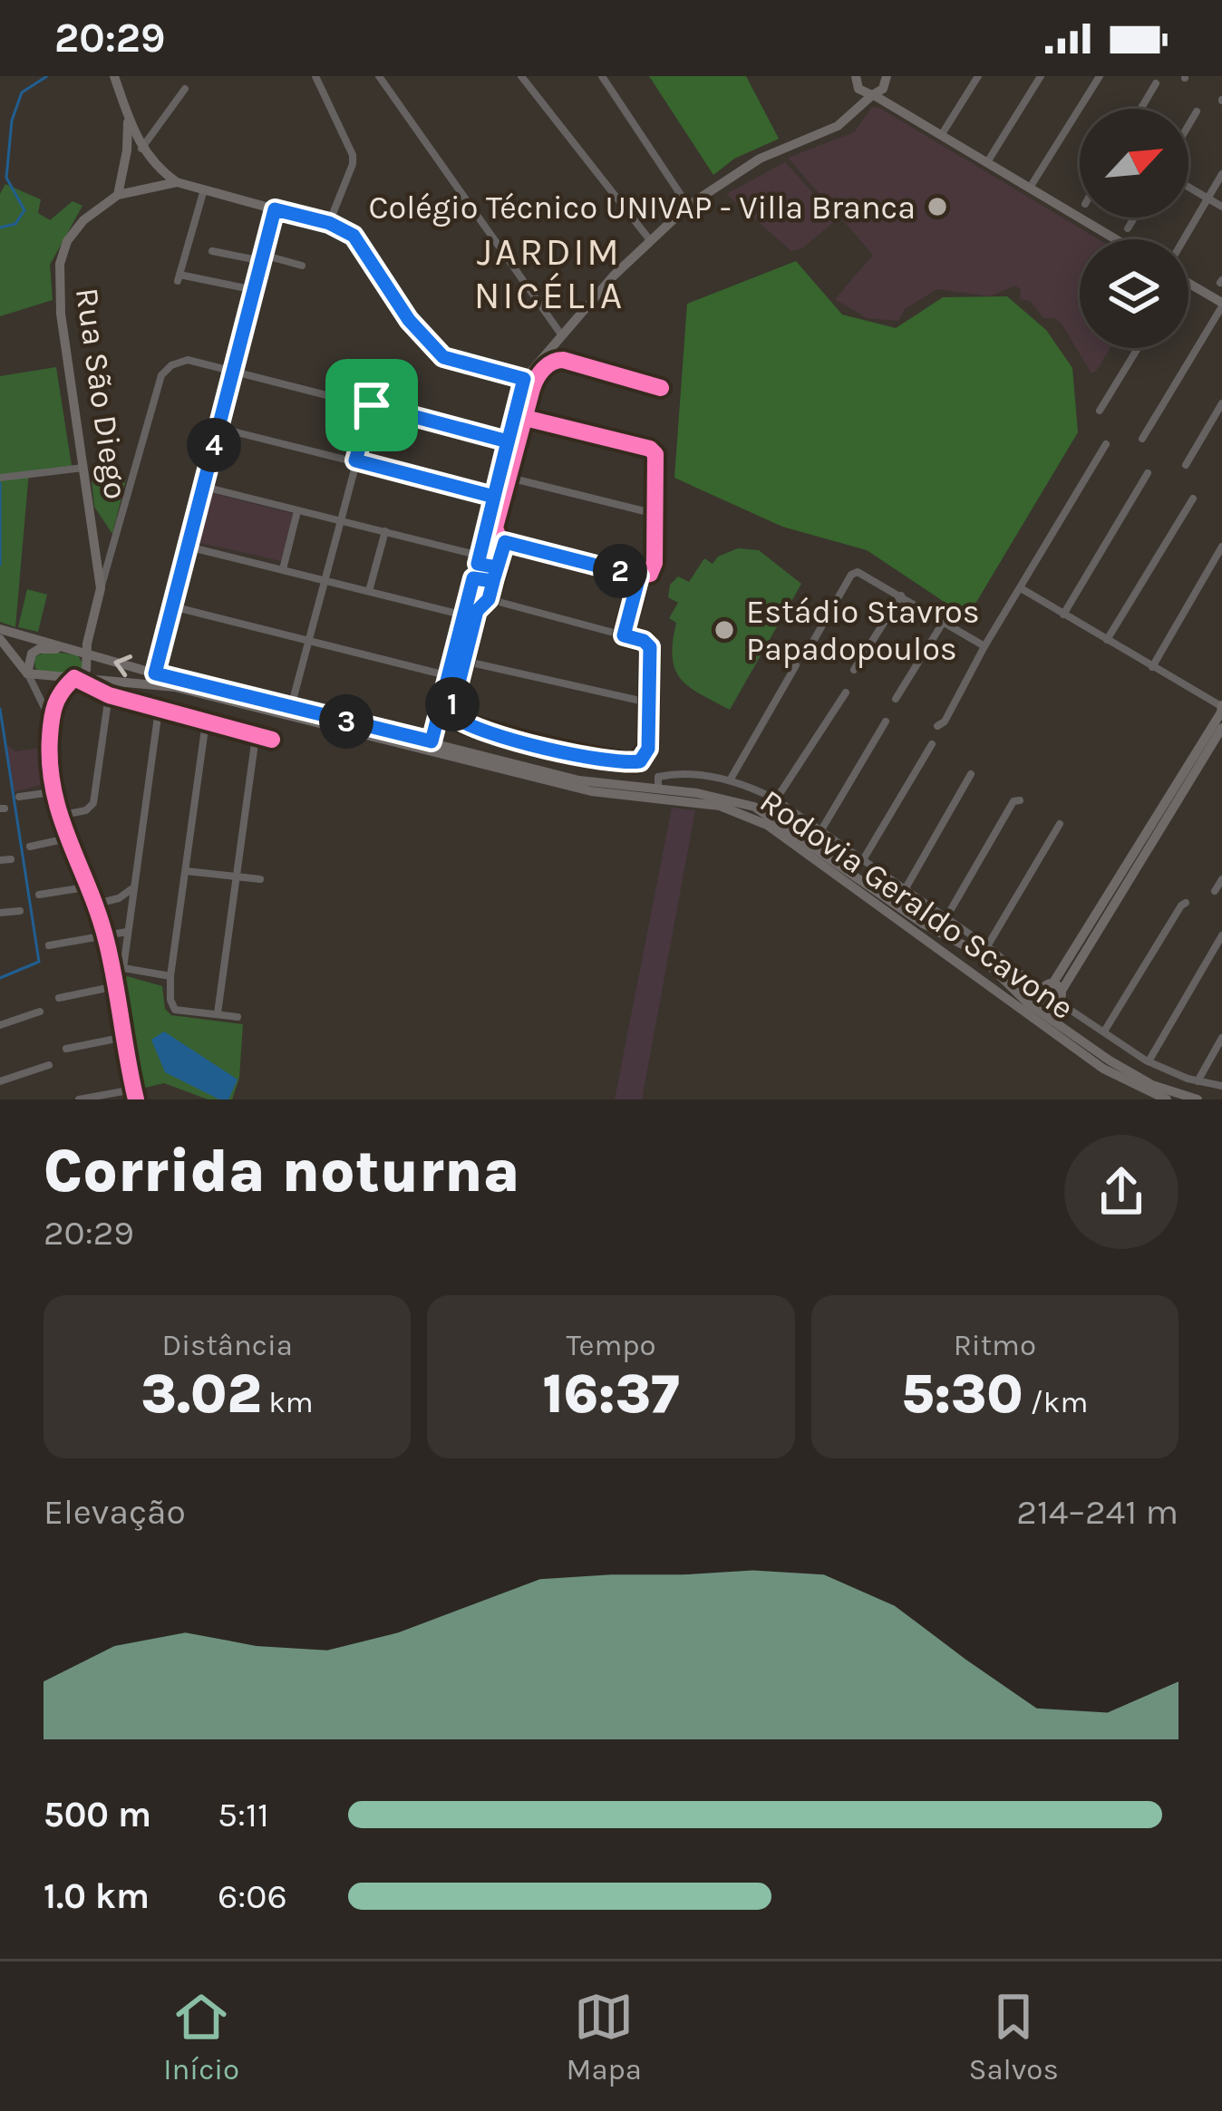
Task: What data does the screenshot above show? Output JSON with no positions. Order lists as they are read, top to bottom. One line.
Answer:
{"streets":{"main road":["Rua São Diego","Rodovia Geraldo Scavone"]},"crossings":[["Rua São Diego","Rodovia Geraldo Scavone"]],"districts":["JARDIM NICÉLIA"],"places":["Colégio Técnico UNIVAP - Villa Branca","Estádio Stavros Papadopoulos"],"north":"top right","page":{"status":"20:29","pins":["4","2","1","3"],"heading":["Corrida noturna","20:29"],"stats":[["Distância","3.02 km"],["Tempo","16:37"],["Ritmo","5:30 /km"]],"chart":["Elevação","214–241 m"],"list":[{"name":"500 m","note":"5:11"},{"name":"1.0 km","note":"6:06"}],"tabs":["Início","Mapa","Salvos"]}}
